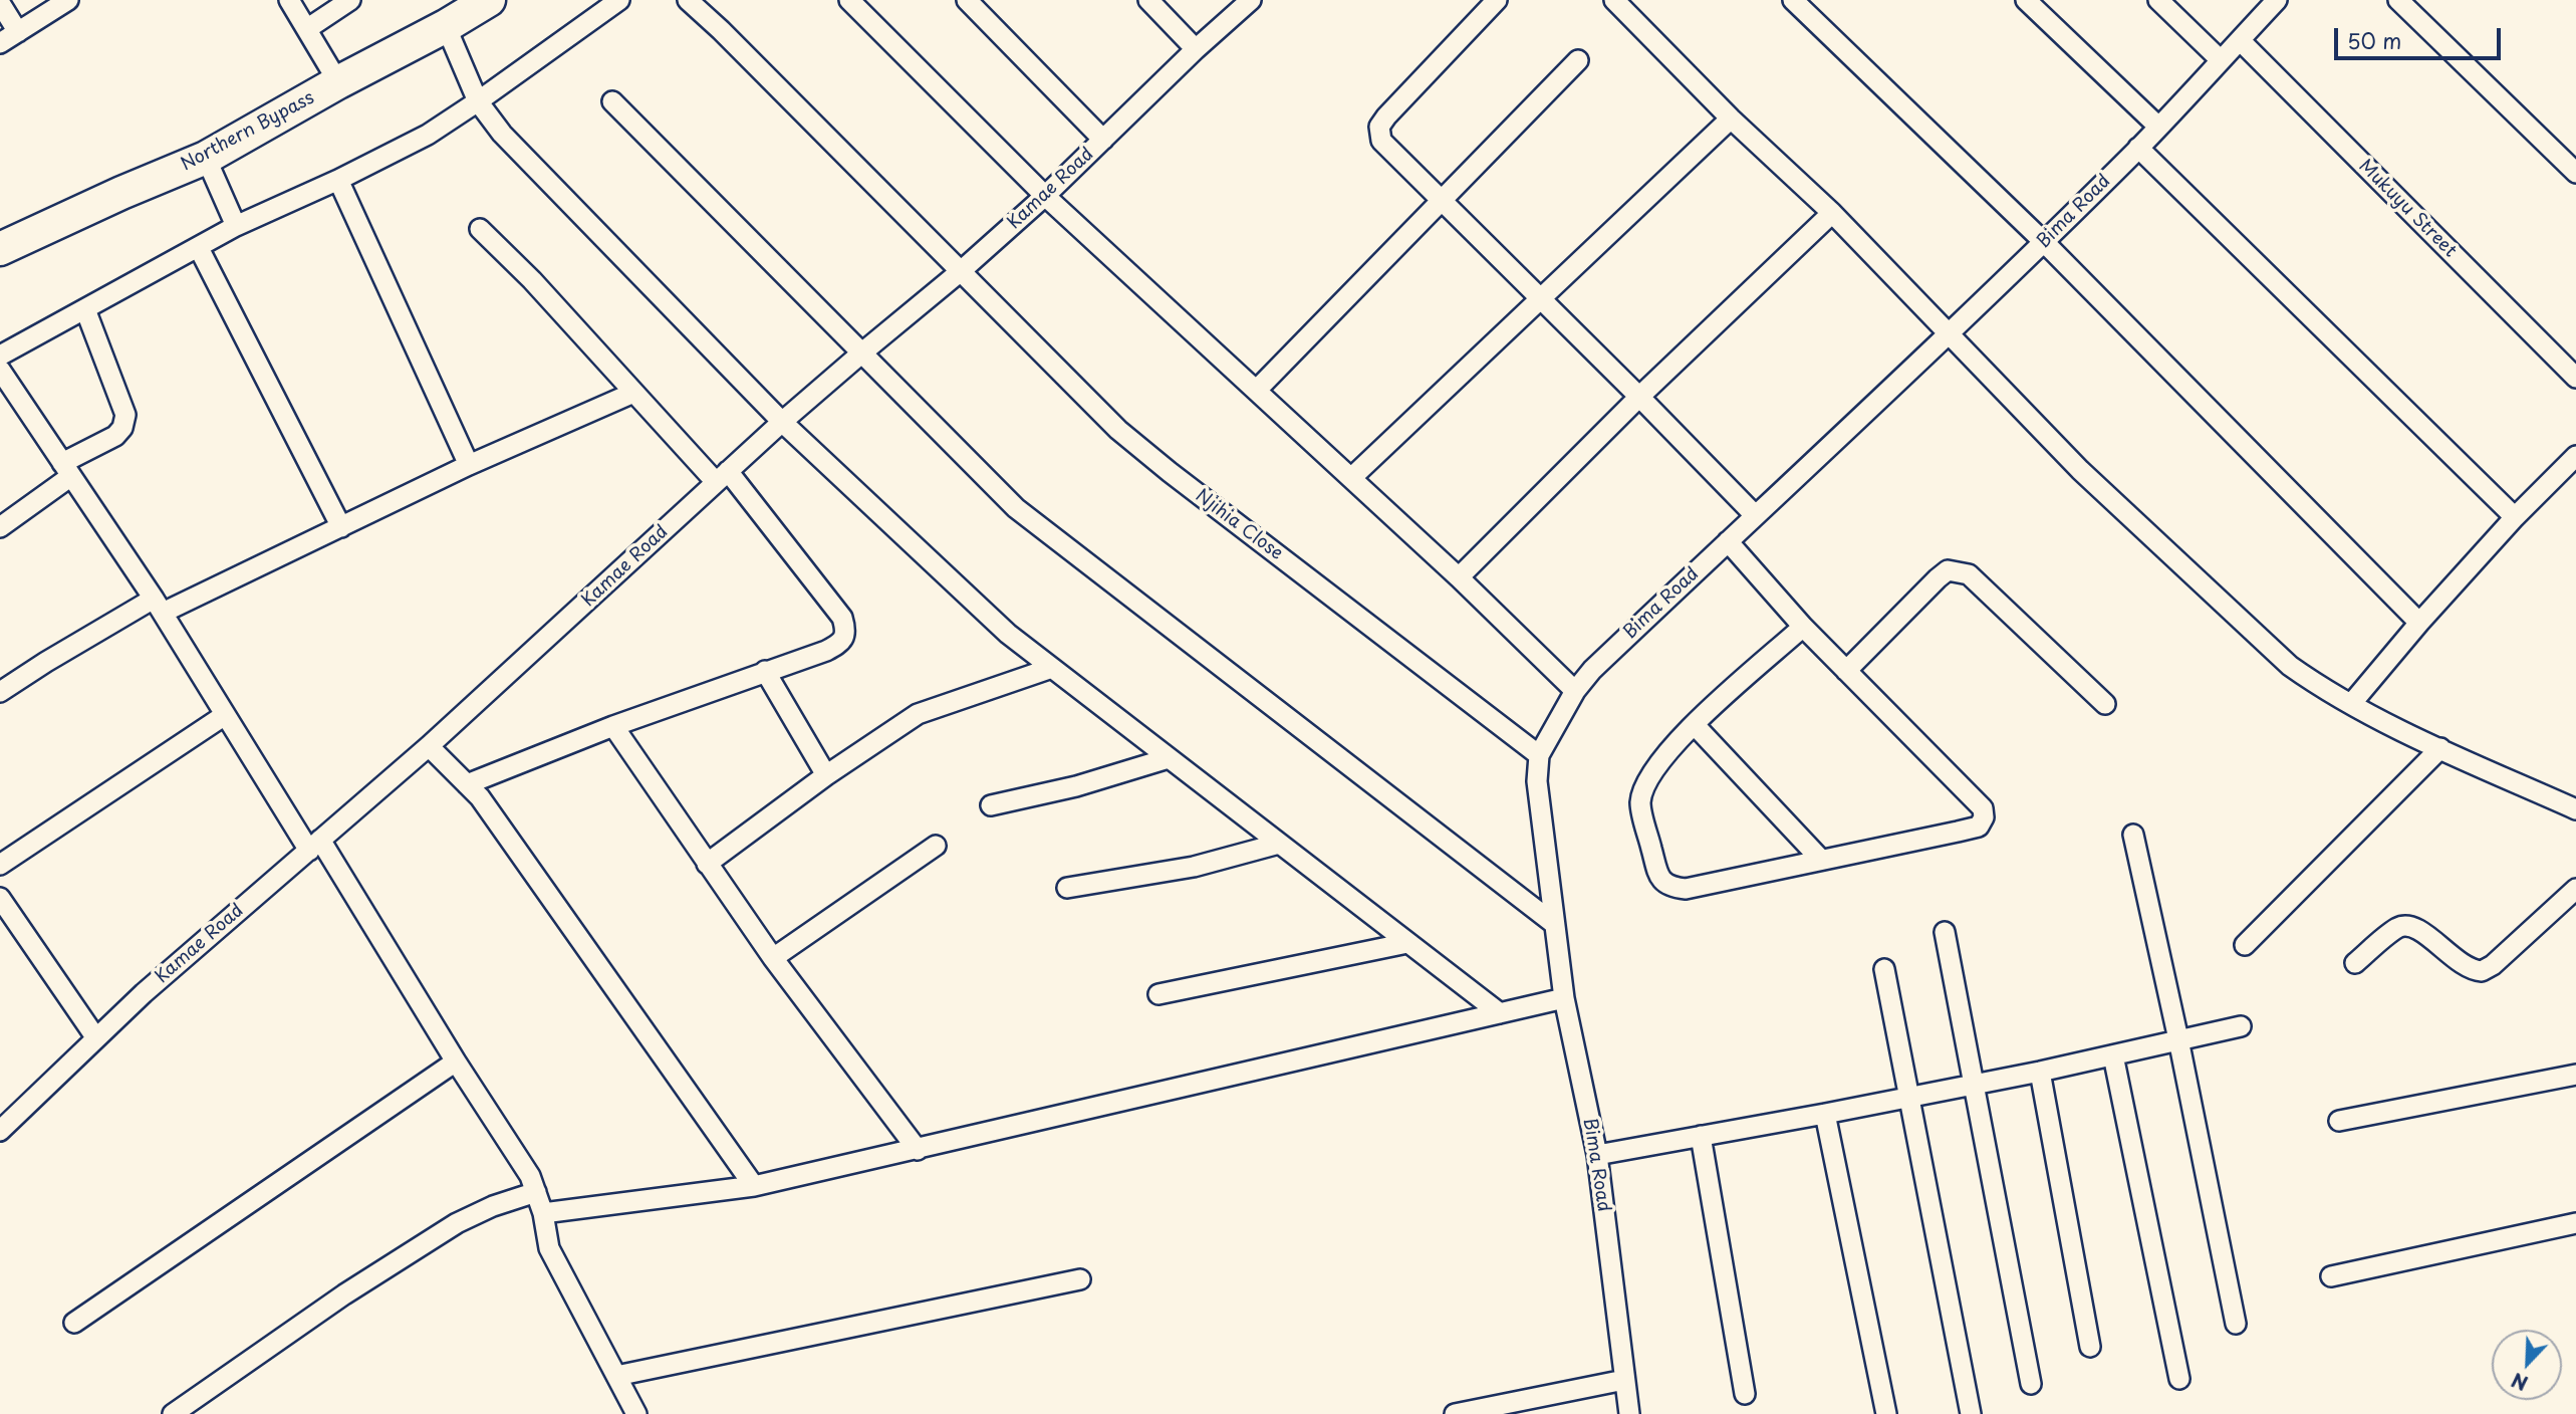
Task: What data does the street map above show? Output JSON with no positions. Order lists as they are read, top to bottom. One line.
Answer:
{"streets":{"main road":["Northern Bypass"],"street":["Kamae Road","Mukuyu Street","Bima Road","Njihia Close"]},"crossings":[["Kamae Road","Njihia Close"],["Mukuyu Street","Bima Road"],["Bima Road","Njihia Close"]],"scale_bar":"50 m","north":"bottom left"}
